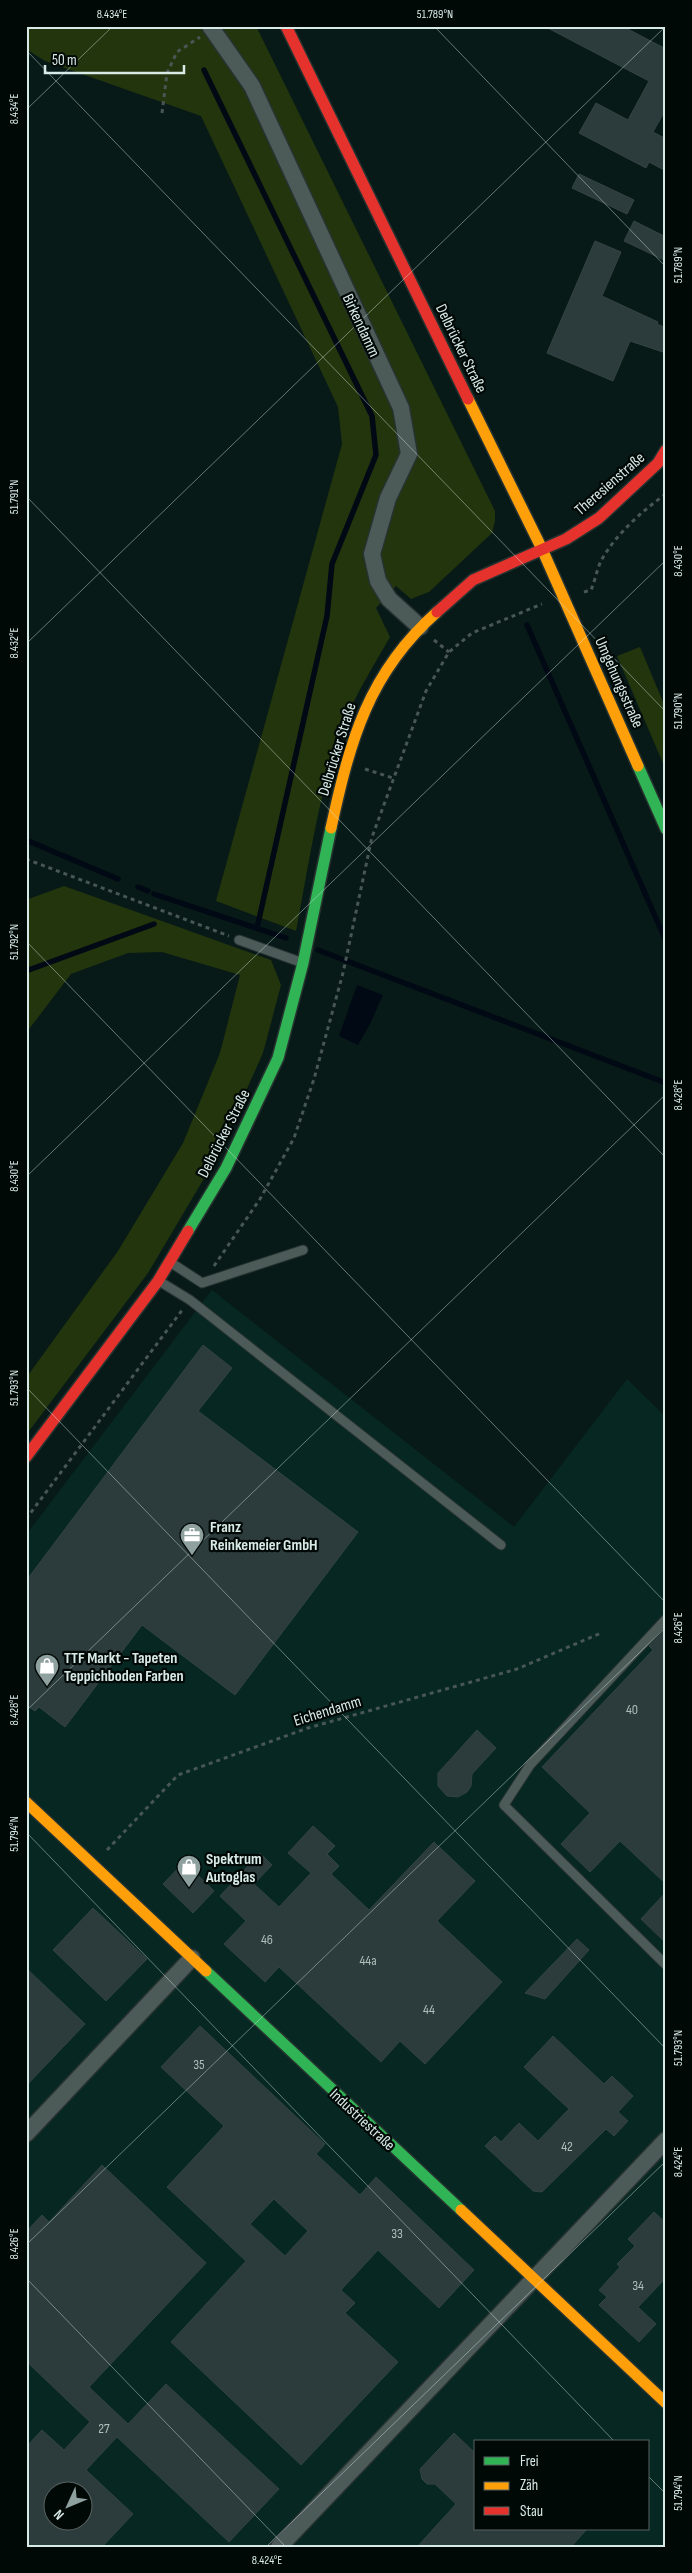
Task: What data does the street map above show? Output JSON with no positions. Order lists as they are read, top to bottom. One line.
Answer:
{"streets":{"street":["Birkendamm","Delbrücker Straße","Theresienstraße","Umgehungsstraße","Industriestraße"],"path":["Eichendamm"]},"crossings":[["Birkendamm","Delbrücker Straße"],["Delbrücker Straße","Theresienstraße"],["Delbrücker Straße","Umgehungsstraße"],["Theresienstraße","Umgehungsstraße"],["Eichendamm","Industriestraße"]],"places":{"office":["Franz Reinkemeier GmbH"],"shop":["TTF Markt - Tapeten Teppichboden Farben","Spektrum Autoglas"]},"house_numbers":["40","46","44a","44","35","42","33","34","27"],"legend":["Frei","Zäh","Stau"],"scale_bar":"50 m","north":"bottom left","coordinates":["8.434°E","51.789°N","51.791°N","8.430°E","8.432°E","51.790°N","51.792°N","8.428°E","51.793°N","8.426°E","51.794°N","8.424°E"]}
